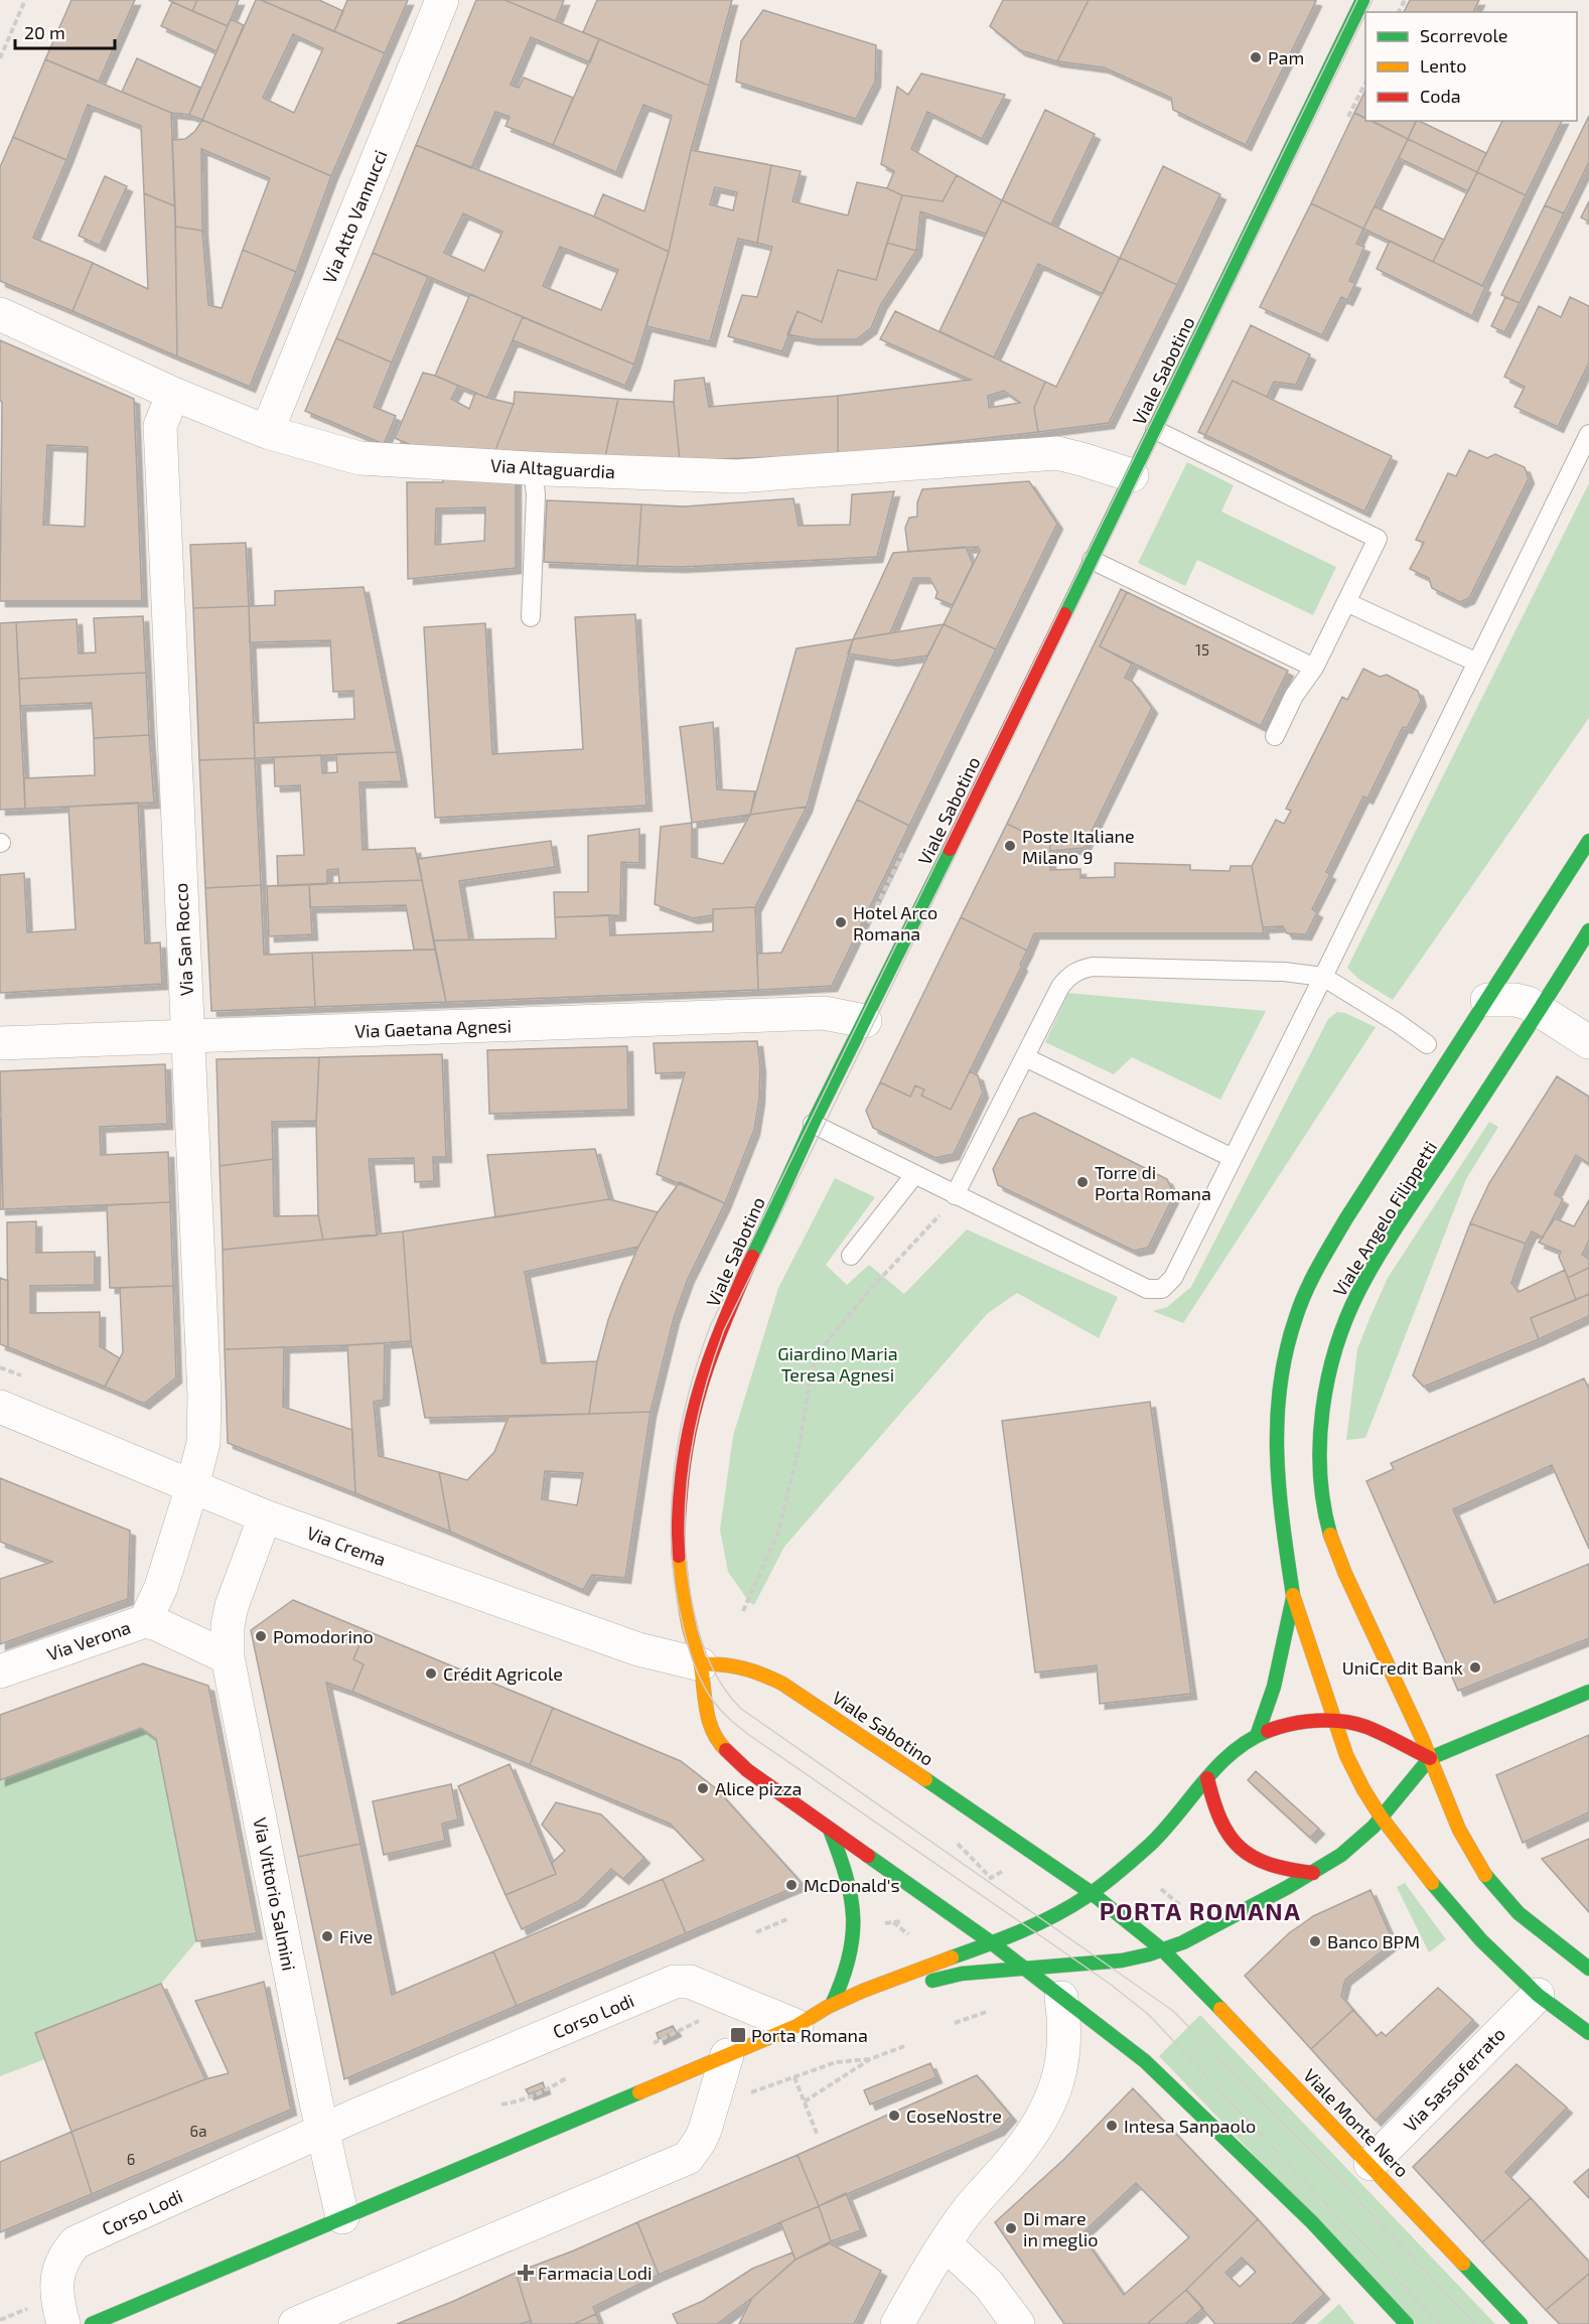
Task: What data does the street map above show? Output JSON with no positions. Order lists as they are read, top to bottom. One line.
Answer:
{"streets":{"main road":["Viale Sabotino","Viale Angelo Filippetti","Viale Monte Nero"],"street":["Via Atto Vannucci","Via Altaguardia","Via San Rocco","Via Gaetana Agnesi","Via Crema","Via Verona","Via Vittorio Salmini","Corso Lodi","Via Sassoferrato"]},"crossings":[["Via Atto Vannucci","Via Altaguardia"],["Viale Sabotino","Via Altaguardia"],["Viale Sabotino","Via Gaetana Agnesi"],["Viale Sabotino","Via Crema"],["Viale Sabotino","Viale Monte Nero"],["Via Altaguardia","Via San Rocco"],["Via San Rocco","Via Gaetana Agnesi"],["Via San Rocco","Via Crema"],["Via San Rocco","Via Verona"],["Via Crema","Via Verona"],["Via Crema","Via Vittorio Salmini"],["Via Vittorio Salmini","Corso Lodi"],["Via Sassoferrato","Viale Monte Nero"]],"districts":["PORTA ROMANA"],"parks":["Giardino Maria Teresa Agnesi"],"places":{"other":["Pam","Poste Italiane Milano 9","Hotel Arco Romana","Torre di Porta Romana","Pomodorino","UniCredit Bank","Crédit Agricole","Alice pizza","McDonald's","Five","Banco BPM","CoseNostre","Intesa Sanpaolo","Di mare in meglio"],"transit":["Porta Romana"],"health":["Farmacia Lodi"]},"house_numbers":["15","6a","6"],"legend":["Scorrevole","Lento","Coda"],"scale_bar":"20 m"}
